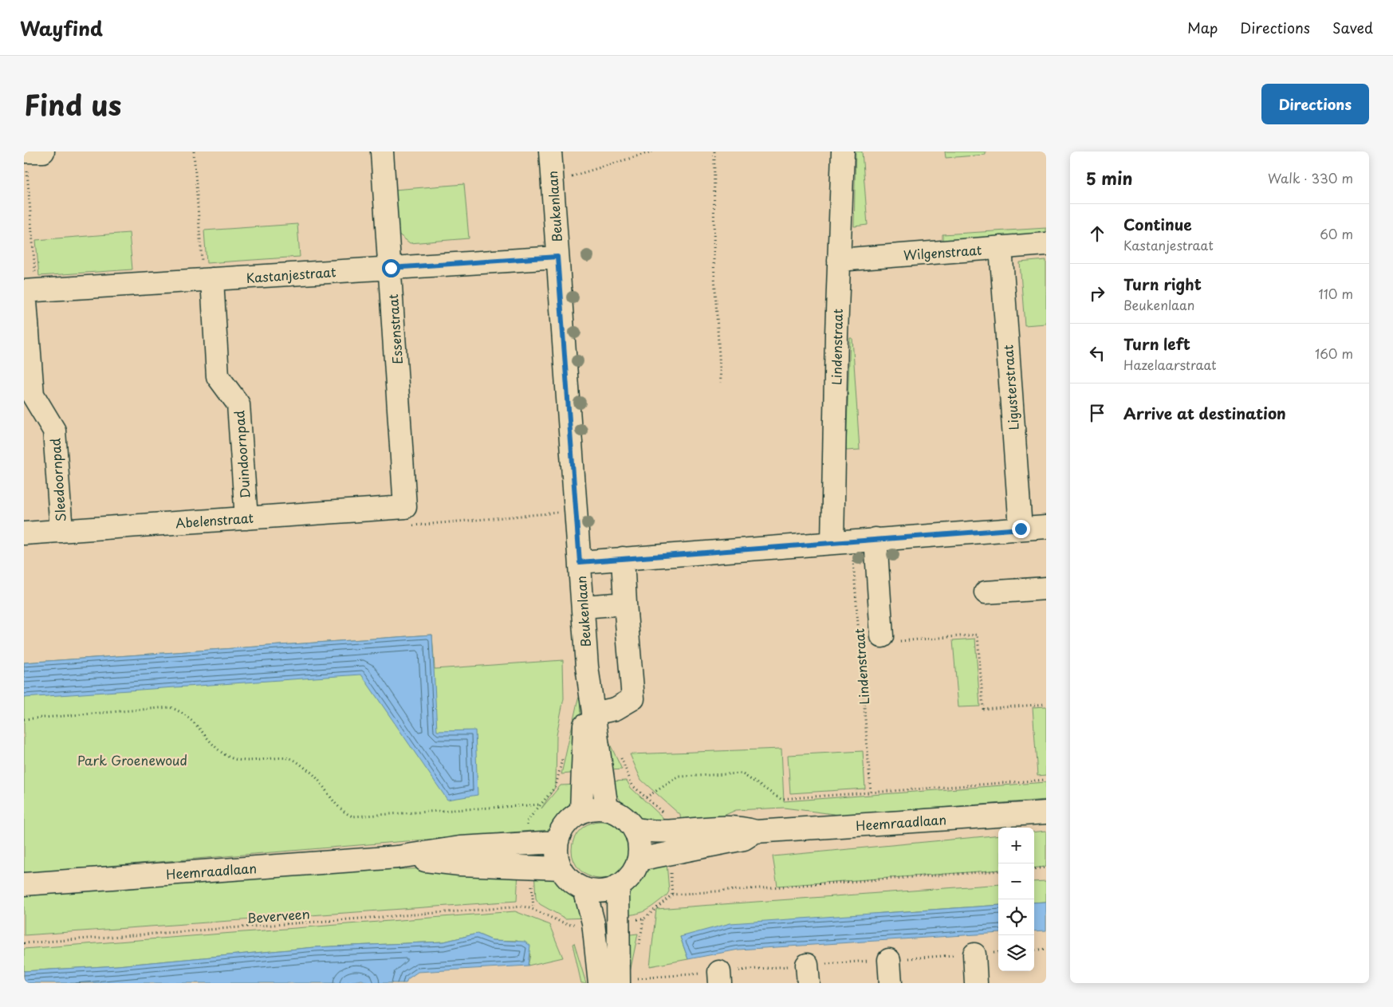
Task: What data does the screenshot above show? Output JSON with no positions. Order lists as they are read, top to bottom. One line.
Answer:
{"streets":{"street":["Beukenlaan","Wilgenstraat","Kastanjestraat","Essenstraat","Lindenstraat","Ligusterstraat","Duindoornpad","Sleedoornpad","Abelenstraat","Heemraadlaan"],"path":["Beverveen"]},"crossings":[["Beukenlaan","Kastanjestraat"],["Beukenlaan","Heemraadlaan"],["Wilgenstraat","Lindenstraat"],["Wilgenstraat","Ligusterstraat"],["Kastanjestraat","Essenstraat"],["Kastanjestraat","Duindoornpad"],["Kastanjestraat","Sleedoornpad"],["Essenstraat","Abelenstraat"],["Duindoornpad","Abelenstraat"],["Sleedoornpad","Abelenstraat"]],"parks":["Park Groenewoud"],"page":{"header":"Wayfind","nav":["Map","Directions","Saved"],"title":"Find us","buttons":"Directions","heading":["5 min","Walk · 330 m"],"list":[["Continue","Kastanjestraat","60 m"],["Turn right","Beukenlaan","110 m"],["Turn left","Hazelaarstraat","160 m"],"Arrive at destination"],"map_buttons":["+","−"]}}
